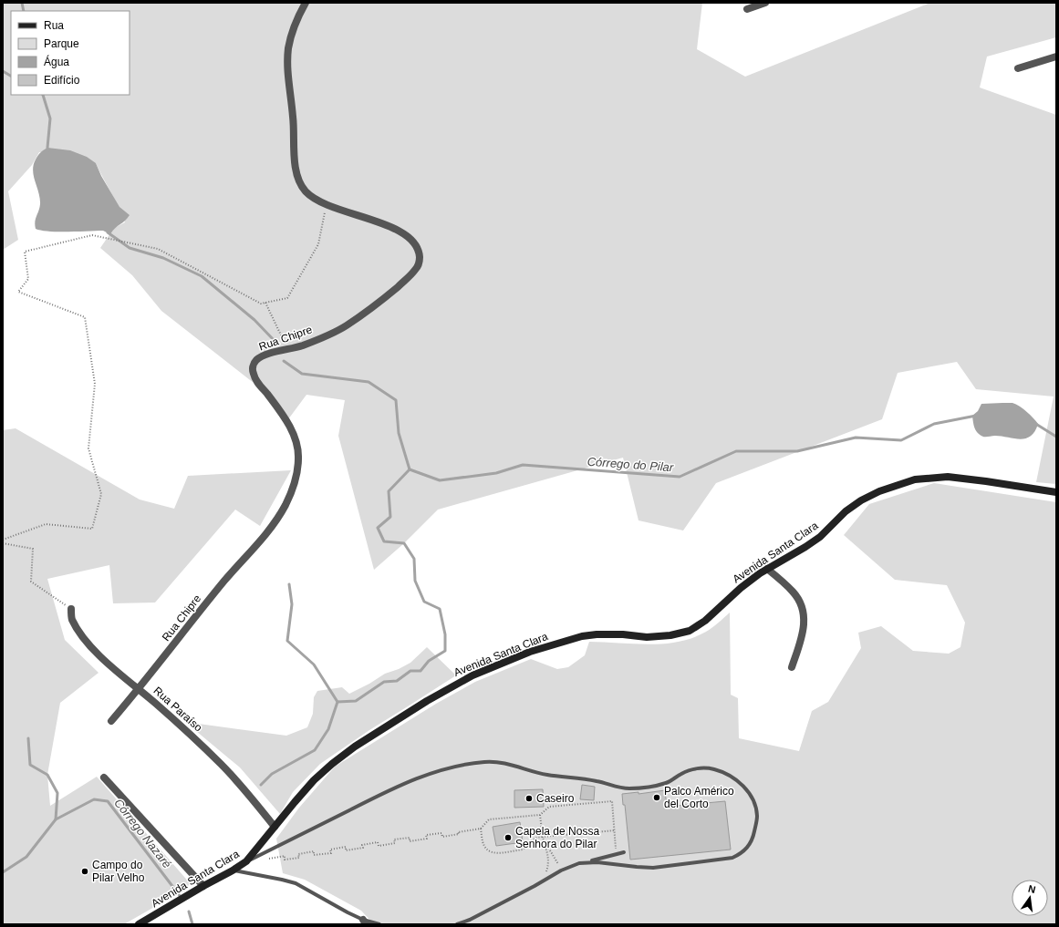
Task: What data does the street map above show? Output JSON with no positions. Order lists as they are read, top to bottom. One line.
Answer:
{"streets":{"street":["Rua Chipre","Avenida Santa Clara","Rua Paraíso"]},"crossings":[["Rua Chipre","Rua Paraíso"],["Avenida Santa Clara","Rua Paraíso"]],"water":["Córrego do Pilar","Córrego Nazaré"],"places":["Palco Américo del Corto","Caseiro","Capela de Nossa Senhora do Pilar","Campo do Pilar Velho"],"legend":["Rua","Parque","Água","Edifício"],"north":"top"}
